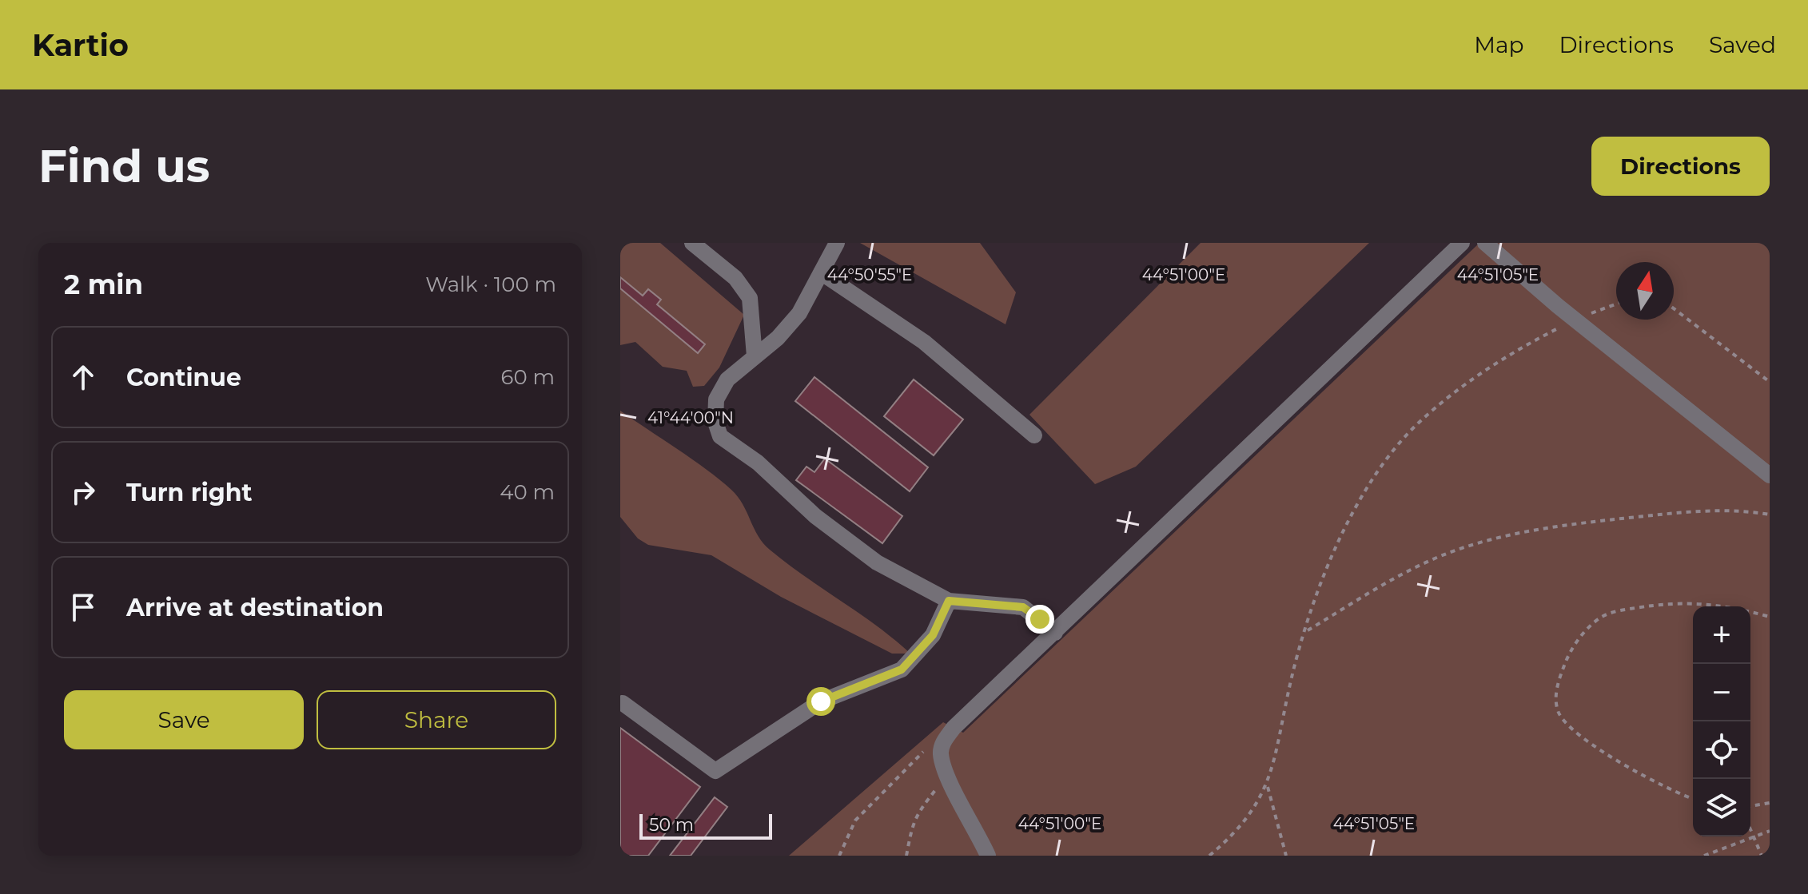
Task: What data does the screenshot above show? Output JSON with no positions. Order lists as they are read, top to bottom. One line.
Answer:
{"scale_bar":"50 m","north":"top","page":{"header":"Kartio","nav":["Map","Directions","Saved"],"buttons":["Directions",["Save","Share"]],"title":"Find us","heading":["2 min","Walk · 100 m"],"list":[["Continue","60 m"],["Turn right","40 m"],"Arrive at destination"],"map_buttons":["+","−"],"scale":"50 m"},"coordinates":["44°50'55\"E","44°51'00\"E","44°51'05\"E","41°44'00\"N"]}
